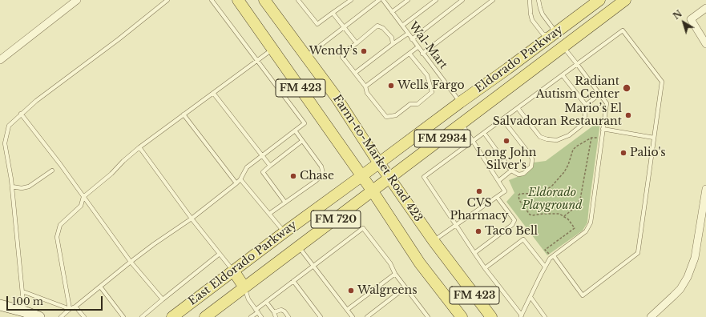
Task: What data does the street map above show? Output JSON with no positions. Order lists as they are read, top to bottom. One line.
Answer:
{"streets":{"main road":["Eldorado Parkway","FM 423","FM 2934","Farm-to-Market Road 423","FM 720","East Eldorado Parkway"],"lane":["Wal-Mart"]},"crossings":[["Wal-Mart","Eldorado Parkway"],["Eldorado Parkway","Farm-to-Market Road 423"],["Eldorado Parkway","East Eldorado Parkway"],["Farm-to-Market Road 423","East Eldorado Parkway"]],"parks":["Eldorado Playground"],"places":["Wendy's","Wells Fargo","Radiant Autism Center","Mario’s El Salvadoran Restaurant","Long John Silver's","Palio's","Chase","CVS Pharmacy","Taco Bell","Walgreens"],"scale_bar":"100 m","north":"top left"}
